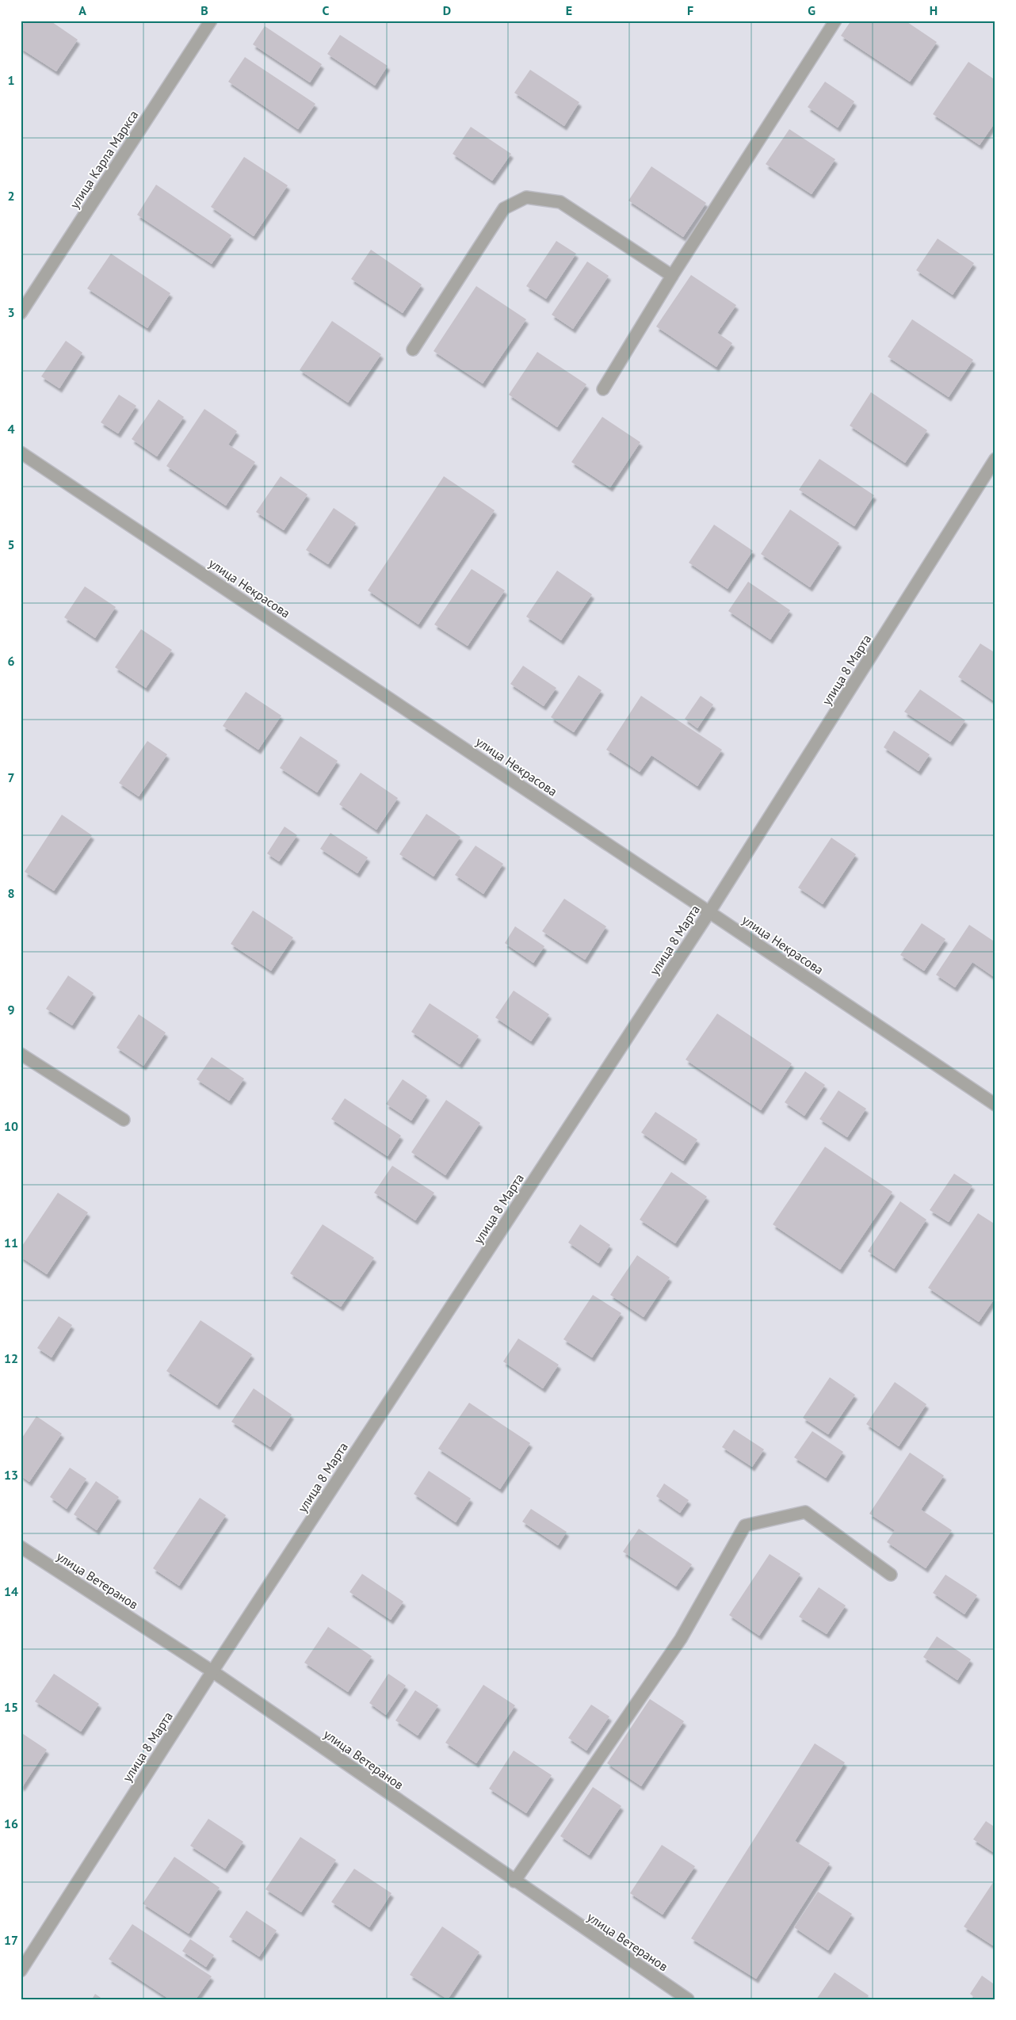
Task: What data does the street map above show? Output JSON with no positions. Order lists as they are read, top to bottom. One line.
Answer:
{"streets":{"street":["улица Карла Маркса","улица Некрасова","улица 8 Марта","улица Ветеранов"]},"crossings":[["улица Некрасова","улица 8 Марта"],["улица 8 Марта","улица Ветеранов"]],"grid":{"columns":["A","B","C","D","E","F","G","H"],"rows":["1","2","3","4","5","6","7","8","9","10","11","12","13","14","15","16","17"]}}
